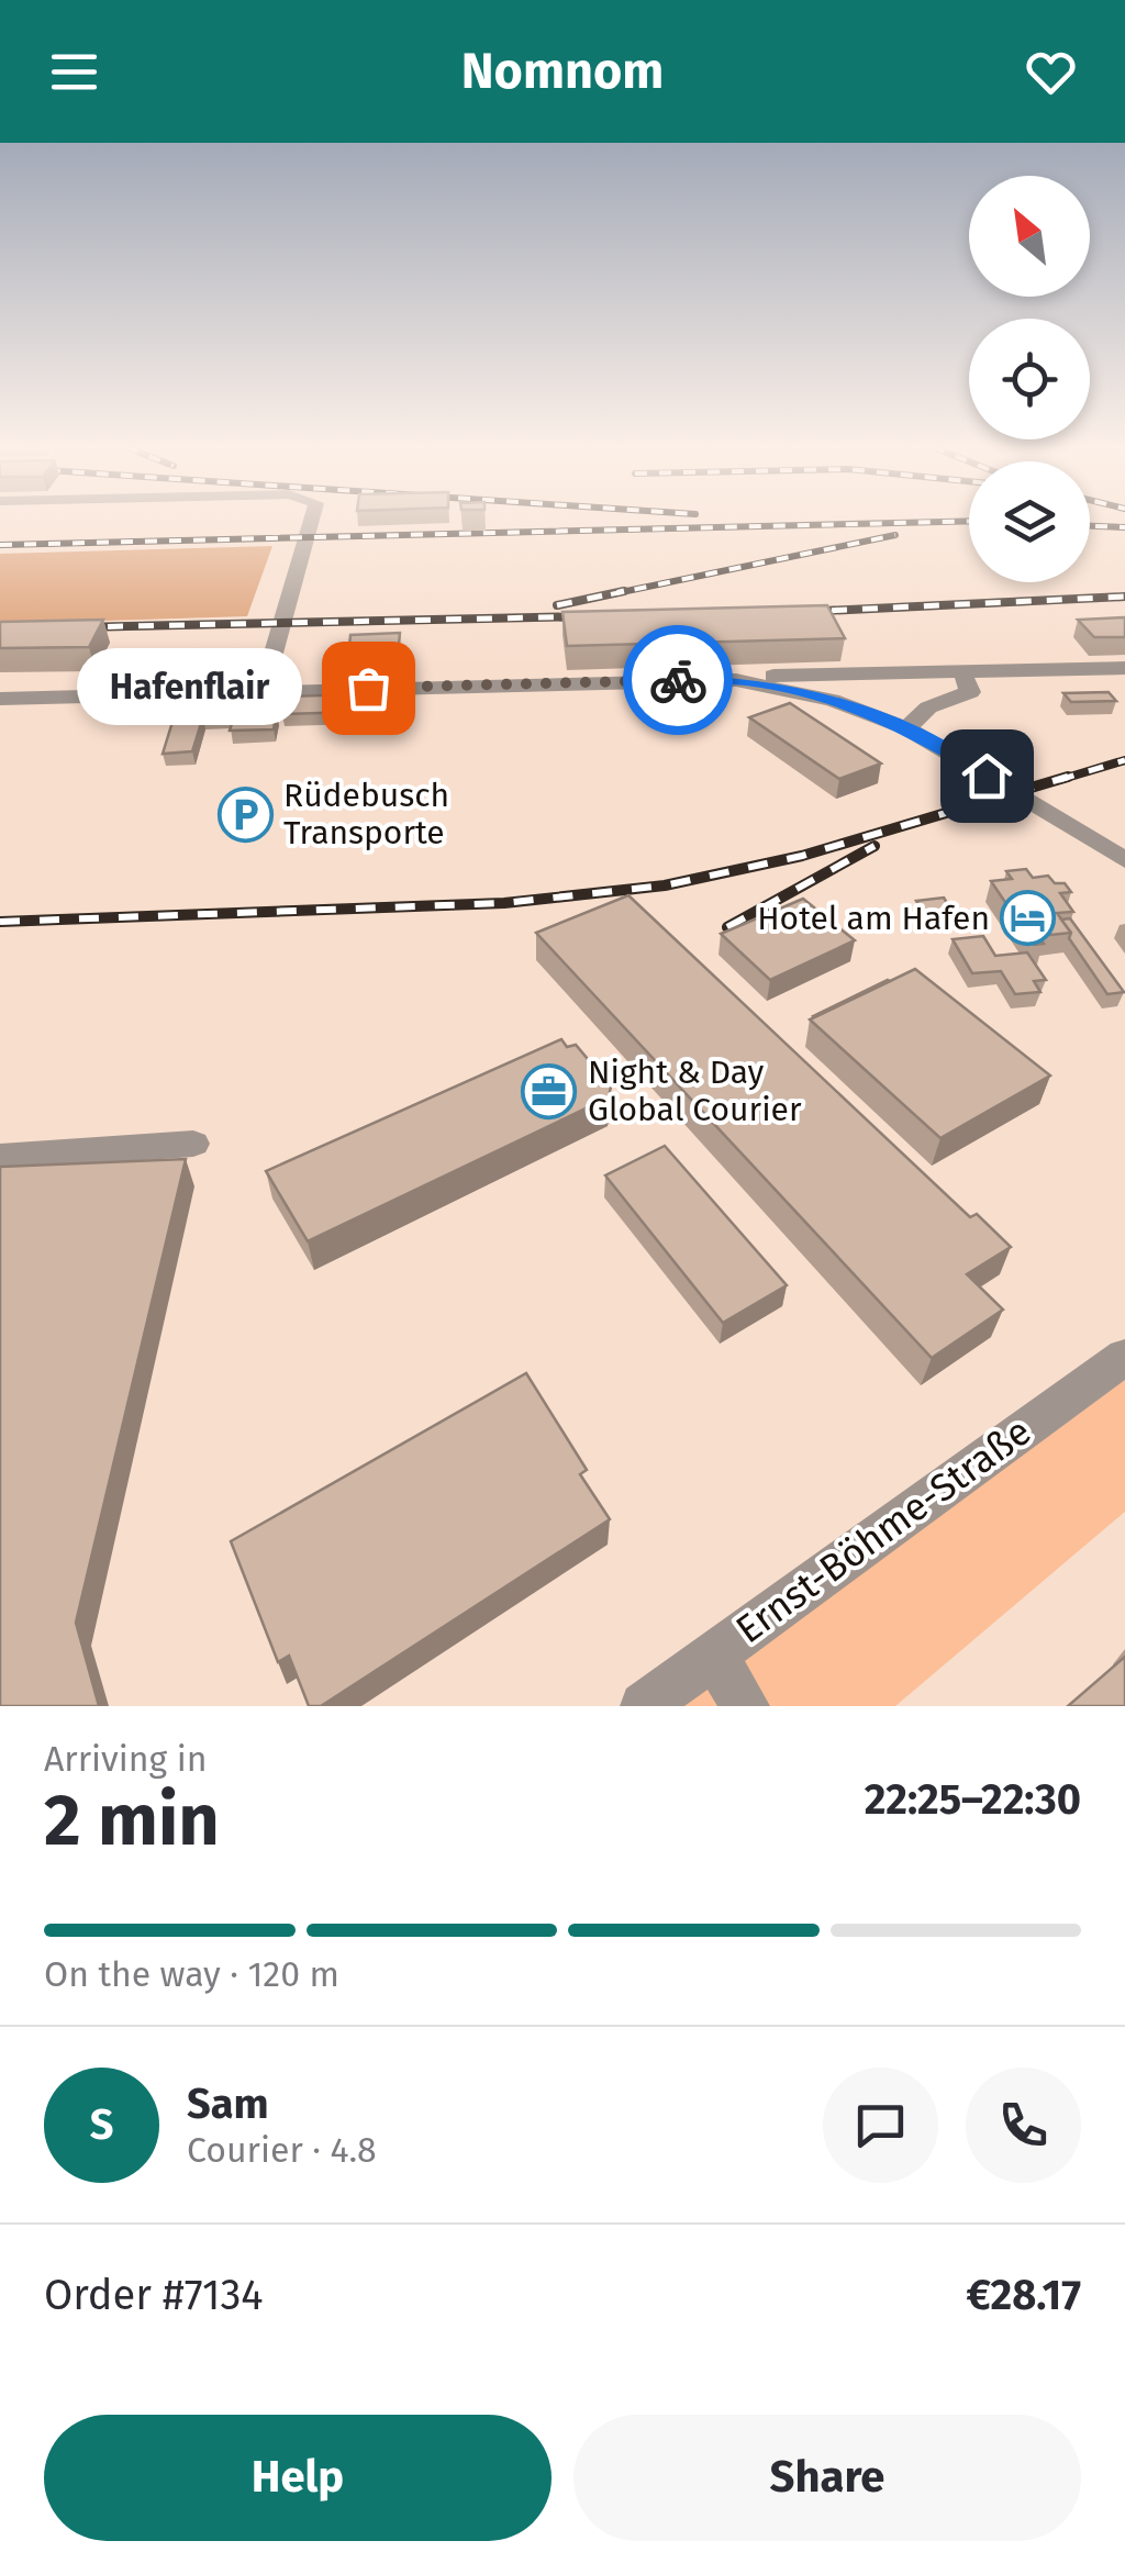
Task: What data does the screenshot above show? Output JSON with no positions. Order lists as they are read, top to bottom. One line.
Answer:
{"streets":{"street":["Ernst-Böhme-Straße"]},"places":{"other":["Hafenflair"],"parking":["Rüdebusch Transporte"],"hotel":["Hotel am Hafen"],"office":["Night & Day Global Courier"]},"north":"top left","page":{"header":"Nomnom","bubble":"Hafenflair","heading":["2 min","Arriving in","22:25–22:30"],"panel":["Sam","Courier · 4.8","Order #7134","€28.17"],"bar":"On the way · 120 m","round":"S","buttons":["Help","Share"]}}
